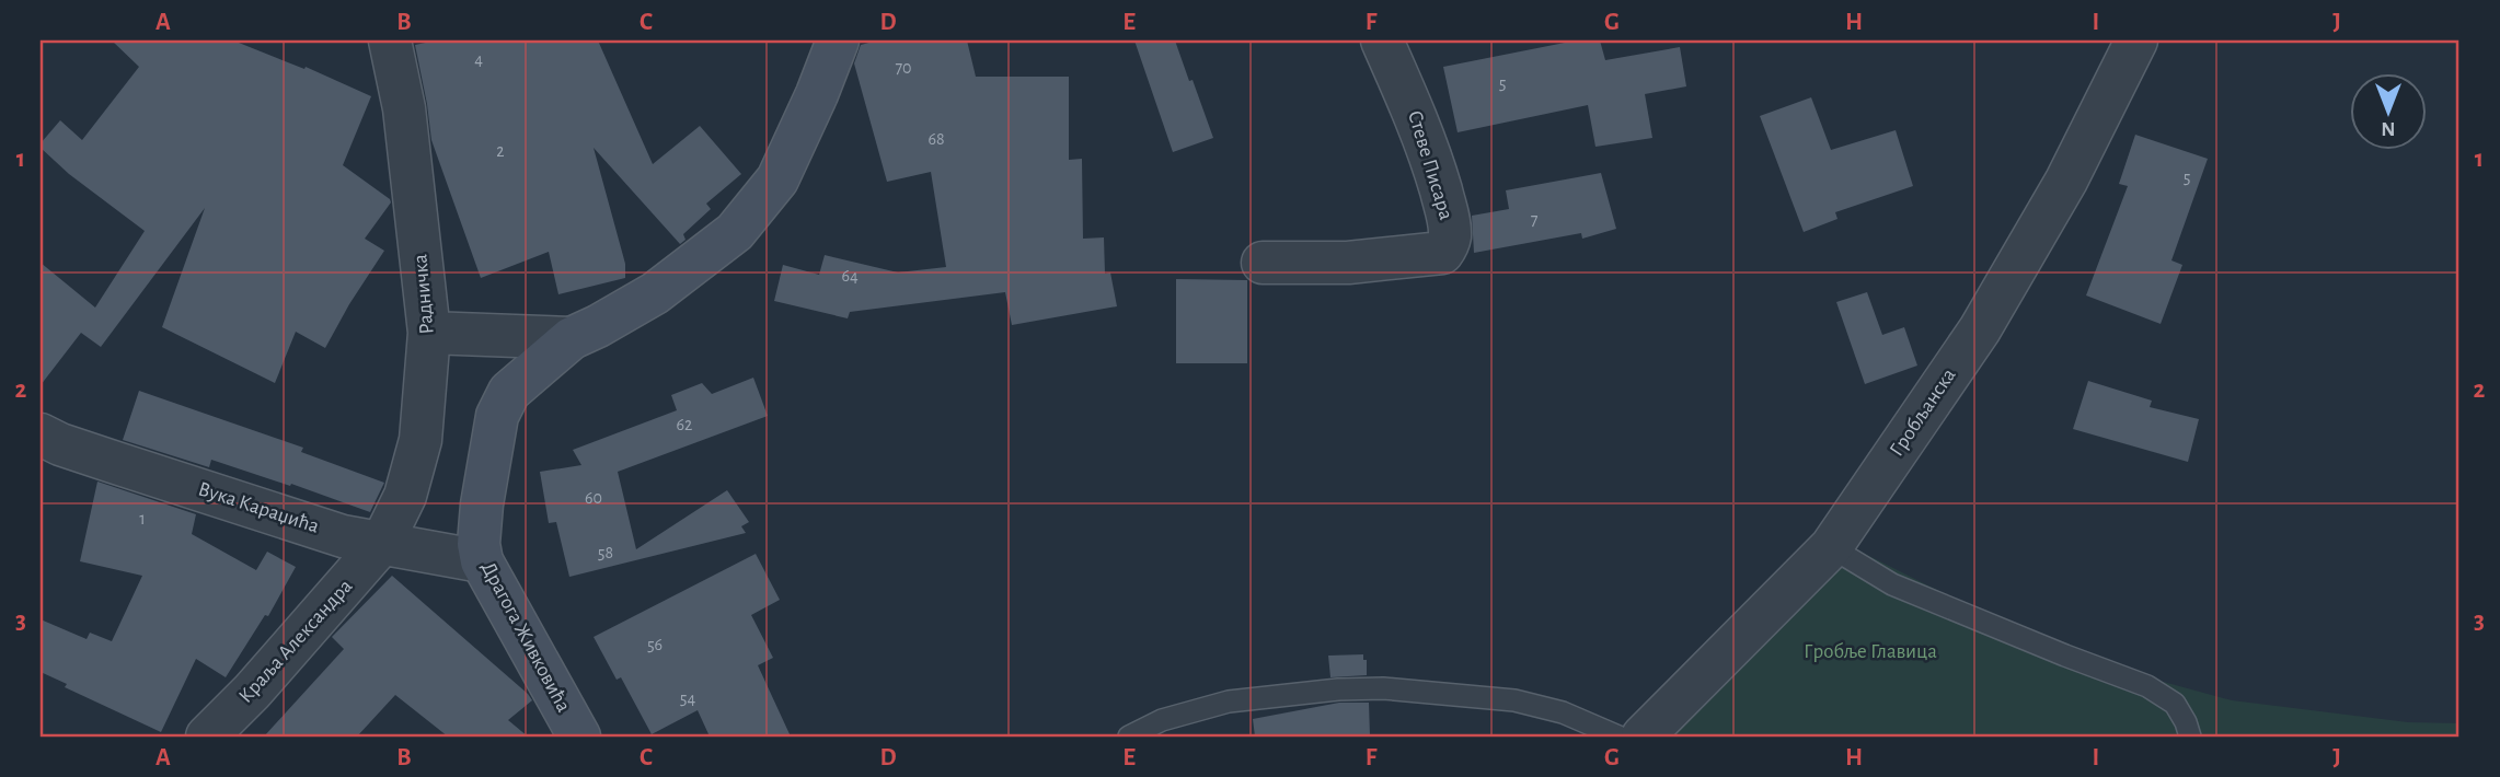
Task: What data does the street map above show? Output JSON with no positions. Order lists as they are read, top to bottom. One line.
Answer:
{"streets":{"street":["Стеве Писара","Радничка","Гробљанска","Вука Караџића","Драгога Живковића","Краља Александра"]},"crossings":[["Радничка","Вука Караџића"],["Радничка","Драгога Живковића"],["Радничка","Краља Александра"],["Вука Караџића","Драгога Живковића"],["Вука Караџића","Краља Александра"]],"parks":["Гробље Главица"],"house_numbers":["4","70","5","68","2","5","7","64","62","60","1","58","56","54"],"north":"bottom","grid":{"columns":["A","B","C","D","E","F","G","H","I","J"],"rows":["1","2","3"]}}
